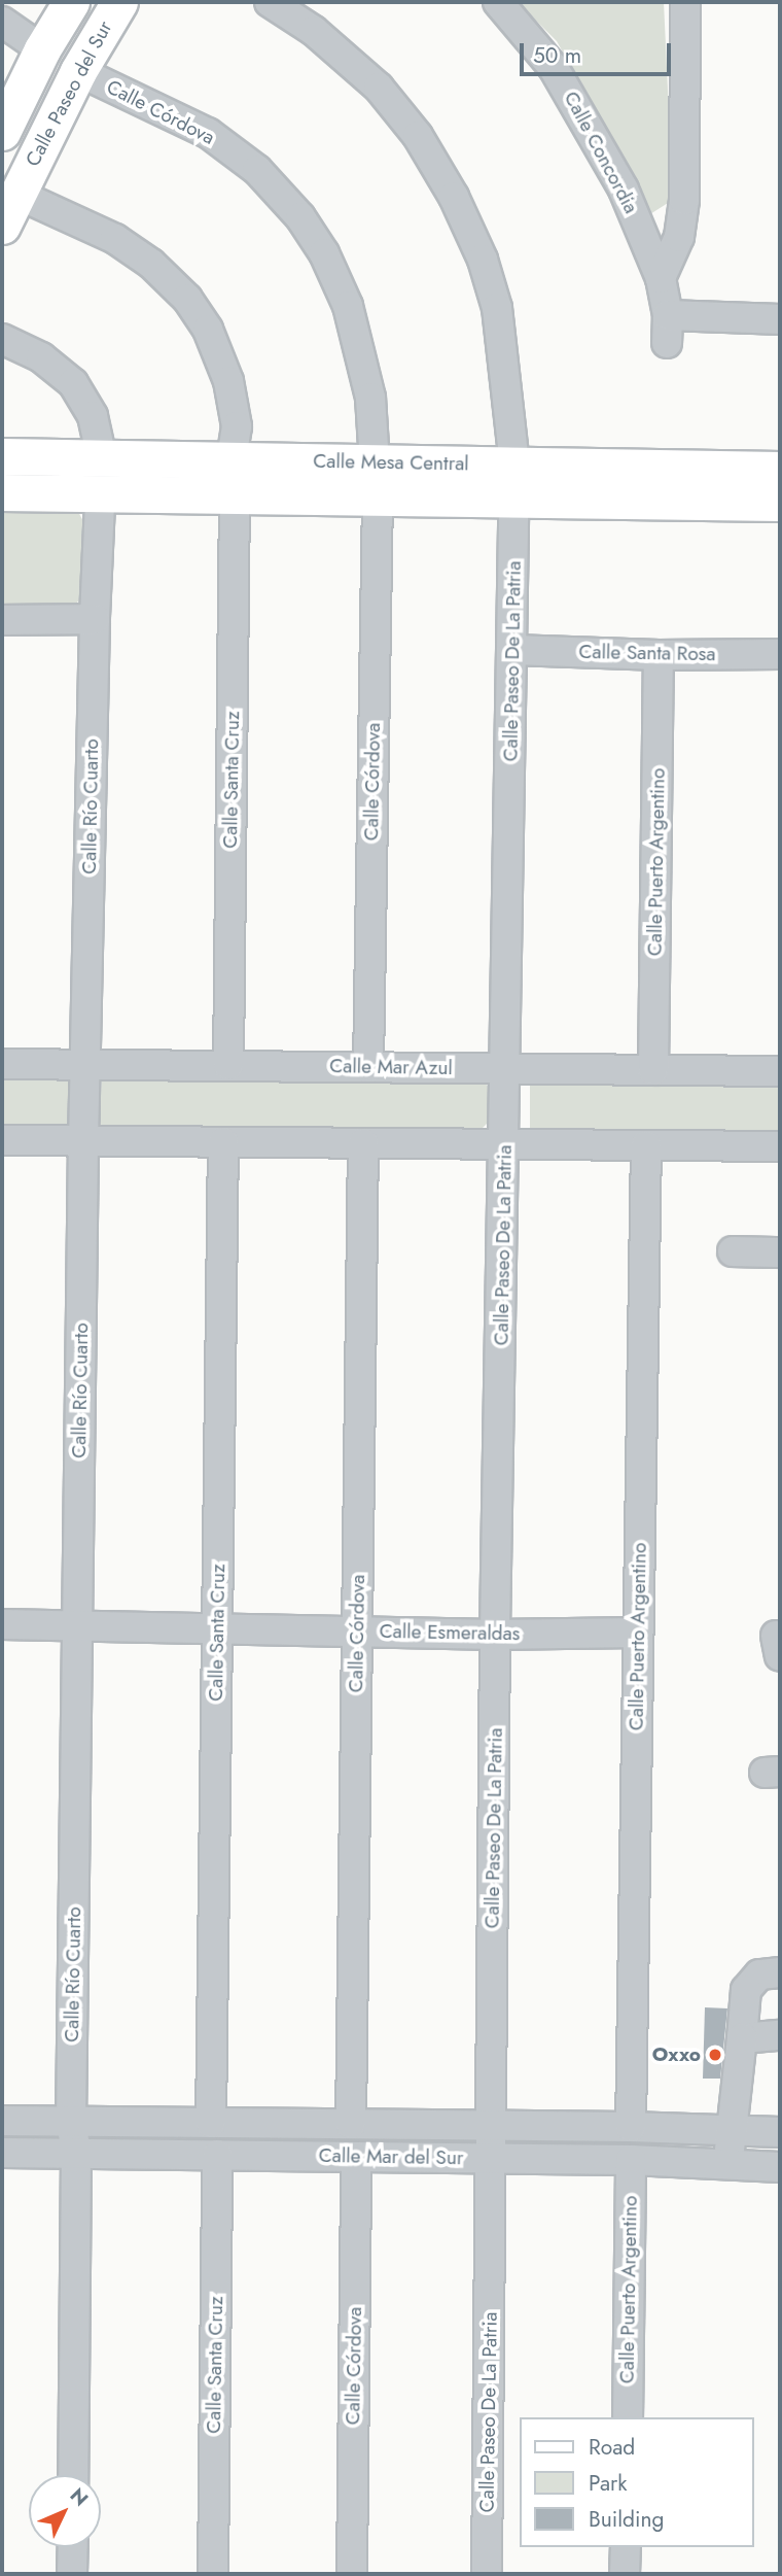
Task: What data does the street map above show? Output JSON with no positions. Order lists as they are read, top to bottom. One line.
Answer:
{"streets":{"main road":["Calle Paseo del Sur","Calle Mesa Central"],"street":["Calle Córdova","Calle Concordia","Calle Santa Rosa","Calle Paseo De La Patria","Calle Santa Cruz","Calle Río Cuarto","Calle Puerto Argentino","Calle Mar Azul","Calle Esmeraldas","Calle Mar del Sur"]},"crossings":[["Calle Paseo del Sur","Calle Córdova"],["Calle Paseo del Sur","Calle Santa Cruz"],["Calle Córdova","Calle Mesa Central"],["Calle Córdova","Calle Mar Azul"],["Calle Córdova","Calle Esmeraldas"],["Calle Córdova","Calle Mar del Sur"],["Calle Mesa Central","Calle Paseo De La Patria"],["Calle Mesa Central","Calle Santa Cruz"],["Calle Mesa Central","Calle Río Cuarto"],["Calle Santa Rosa","Calle Paseo De La Patria"],["Calle Santa Rosa","Calle Puerto Argentino"],["Calle Paseo De La Patria","Calle Mar Azul"],["Calle Paseo De La Patria","Calle Esmeraldas"],["Calle Paseo De La Patria","Calle Mar del Sur"],["Calle Santa Cruz","Calle Mar Azul"],["Calle Santa Cruz","Calle Esmeraldas"],["Calle Santa Cruz","Calle Mar del Sur"],["Calle Río Cuarto","Calle Mar Azul"],["Calle Río Cuarto","Calle Esmeraldas"],["Calle Río Cuarto","Calle Mar del Sur"],["Calle Puerto Argentino","Calle Mar Azul"],["Calle Puerto Argentino","Calle Esmeraldas"],["Calle Puerto Argentino","Calle Mar del Sur"]],"places":["Oxxo"],"legend":["Road","Park","Building"],"scale_bar":"50 m","north":"top right"}
